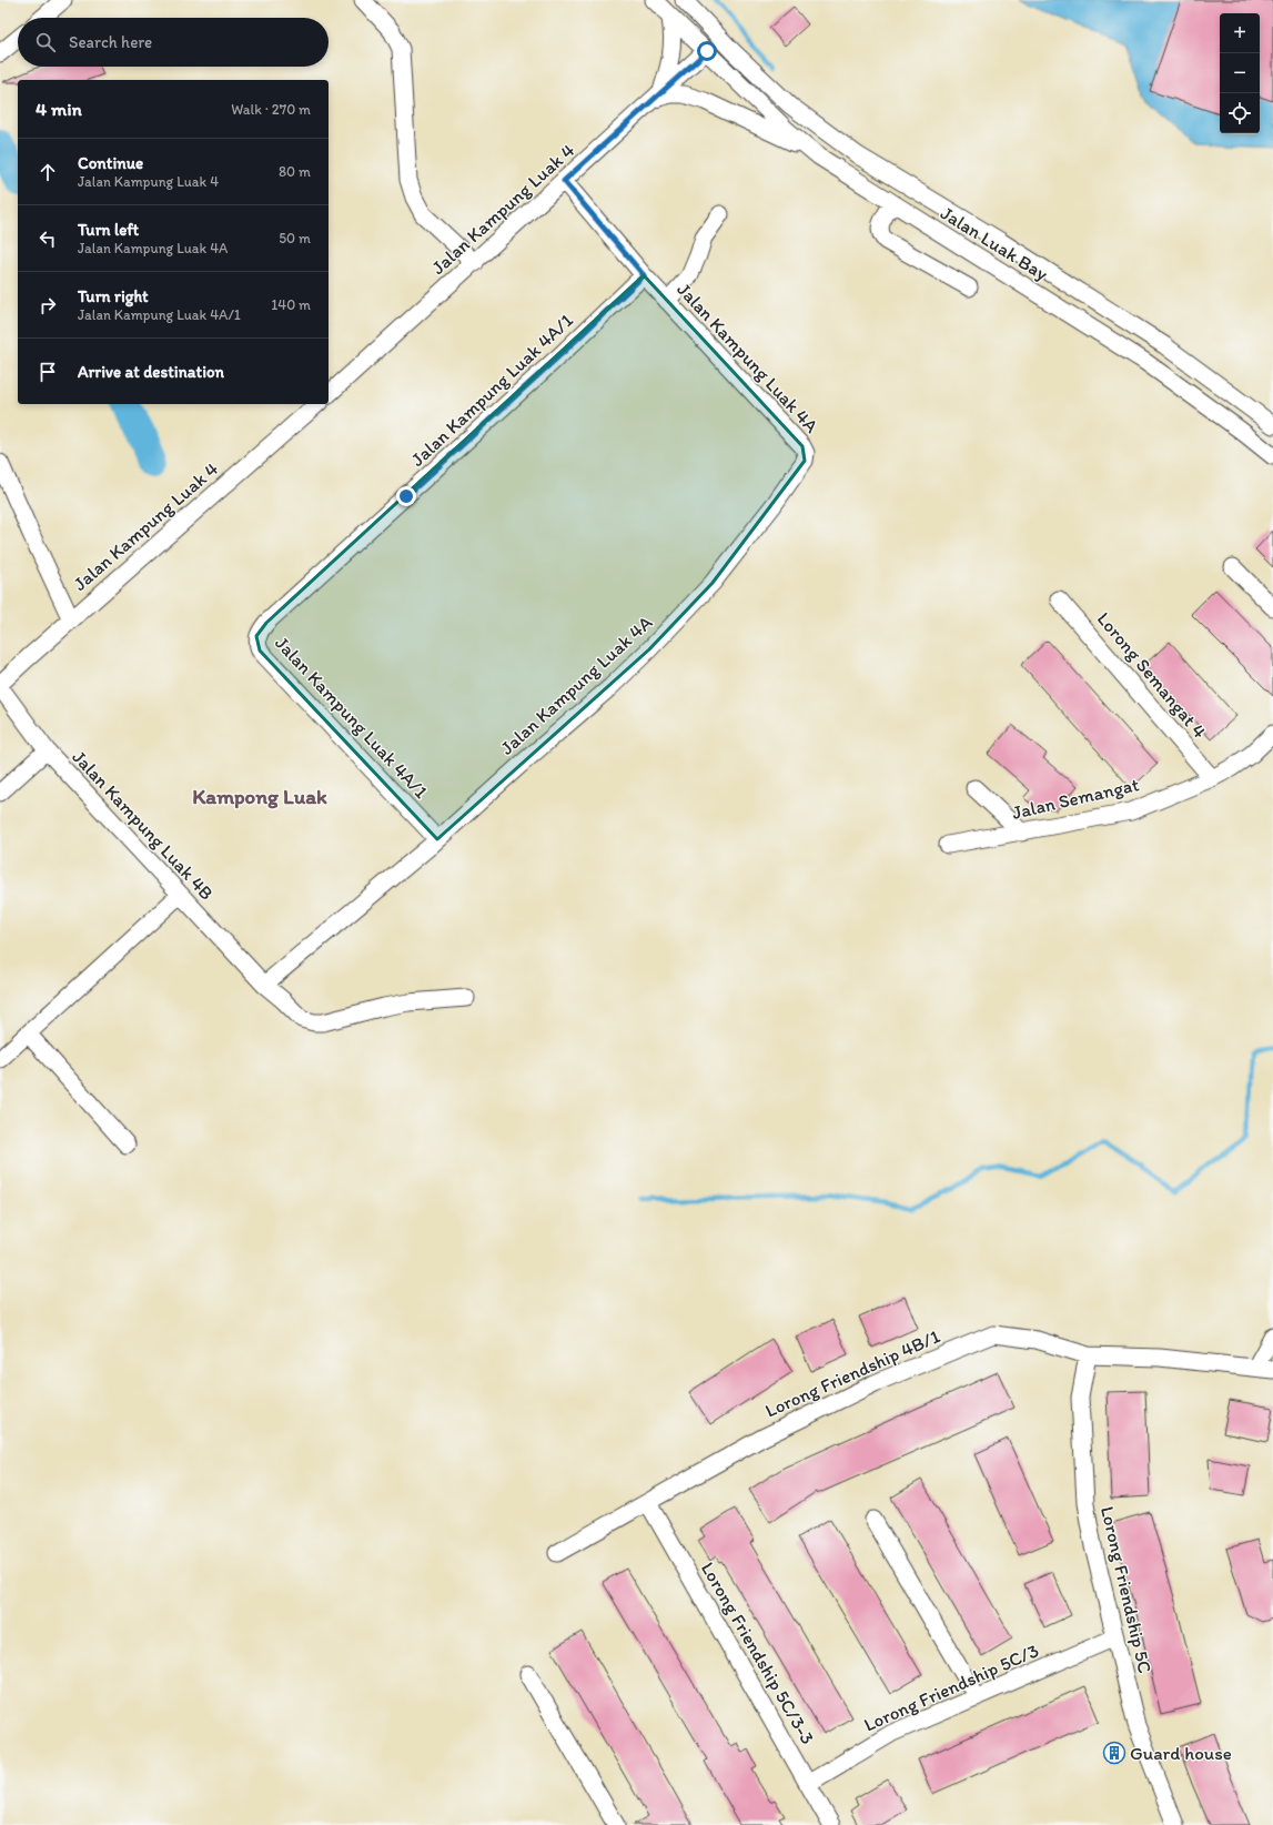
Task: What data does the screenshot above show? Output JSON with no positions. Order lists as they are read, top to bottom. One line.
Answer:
{"streets":{"street":["Jalan Kampung Luak 4","Jalan Luak Bay","Jalan Kampung Luak 4A","Jalan Kampung Luak 4A/1","Lorong Semangat 4","Jalan Semangat","Jalan Kampung Luak 4B","Lorong Friendship 4B/1","Lorong Friendship 5C","Lorong Friendship 5C/3-3","Lorong Friendship 5C/3"]},"crossings":[["Jalan Kampung Luak 4","Jalan Luak Bay"],["Jalan Kampung Luak 4","Jalan Kampung Luak 4A"],["Jalan Kampung Luak 4A","Jalan Kampung Luak 4A/1"],["Jalan Kampung Luak 4A","Jalan Kampung Luak 4B"],["Lorong Semangat 4","Jalan Semangat"],["Lorong Friendship 4B/1","Lorong Friendship 5C"],["Lorong Friendship 4B/1","Lorong Friendship 5C/3-3"],["Lorong Friendship 5C","Lorong Friendship 5C/3"],["Lorong Friendship 5C/3-3","Lorong Friendship 5C/3"]],"districts":["Kampong Luak"],"places":{"building":["Guard house"]},"page":{"map_buttons":["+","−"],"search":"Search here","heading":["4 min","Walk · 270 m"],"list":[["Continue","Jalan Kampung Luak 4","80 m"],["Turn left","Jalan Kampung Luak 4A","50 m"],["Turn right","Jalan Kampung Luak 4A/1","140 m"],"Arrive at destination"]}}
